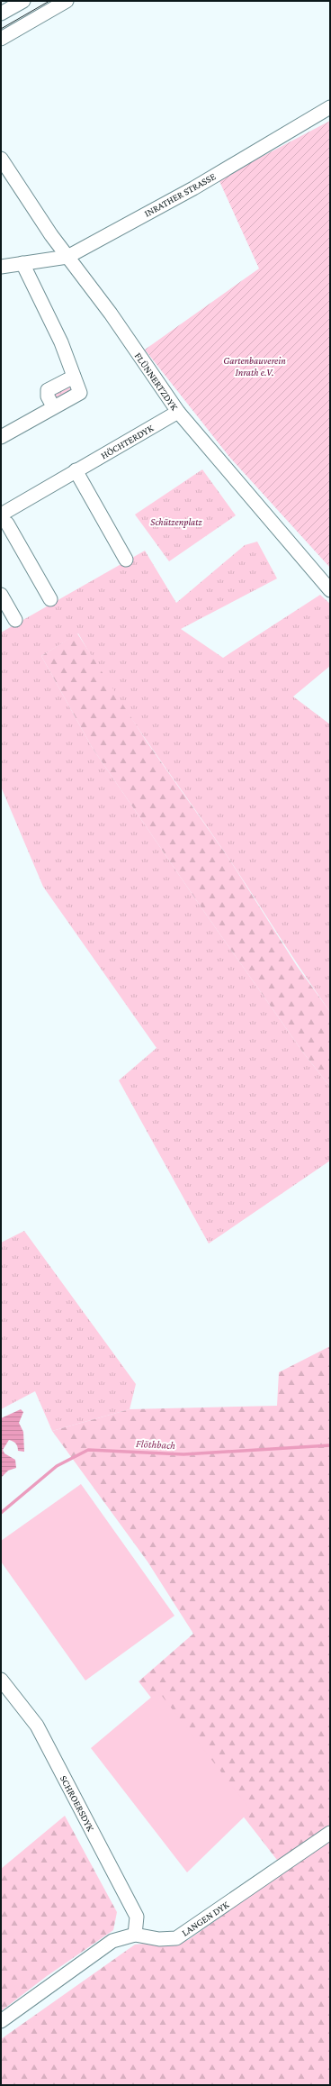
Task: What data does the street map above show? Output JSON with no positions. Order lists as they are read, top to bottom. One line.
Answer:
{"streets":{"street":["INRATHER STRASSE","FLÜNNERTZDYK","HÖCHTERDYK","SCHROERSDYK","LANGEN DYK"]},"crossings":[["INRATHER STRASSE","FLÜNNERTZDYK"],["FLÜNNERTZDYK","HÖCHTERDYK"],["SCHROERSDYK","LANGEN DYK"]],"water":["Flöthbach"],"parks":["Gartenbauverein Inrath e.V.","Schützenplatz"]}
